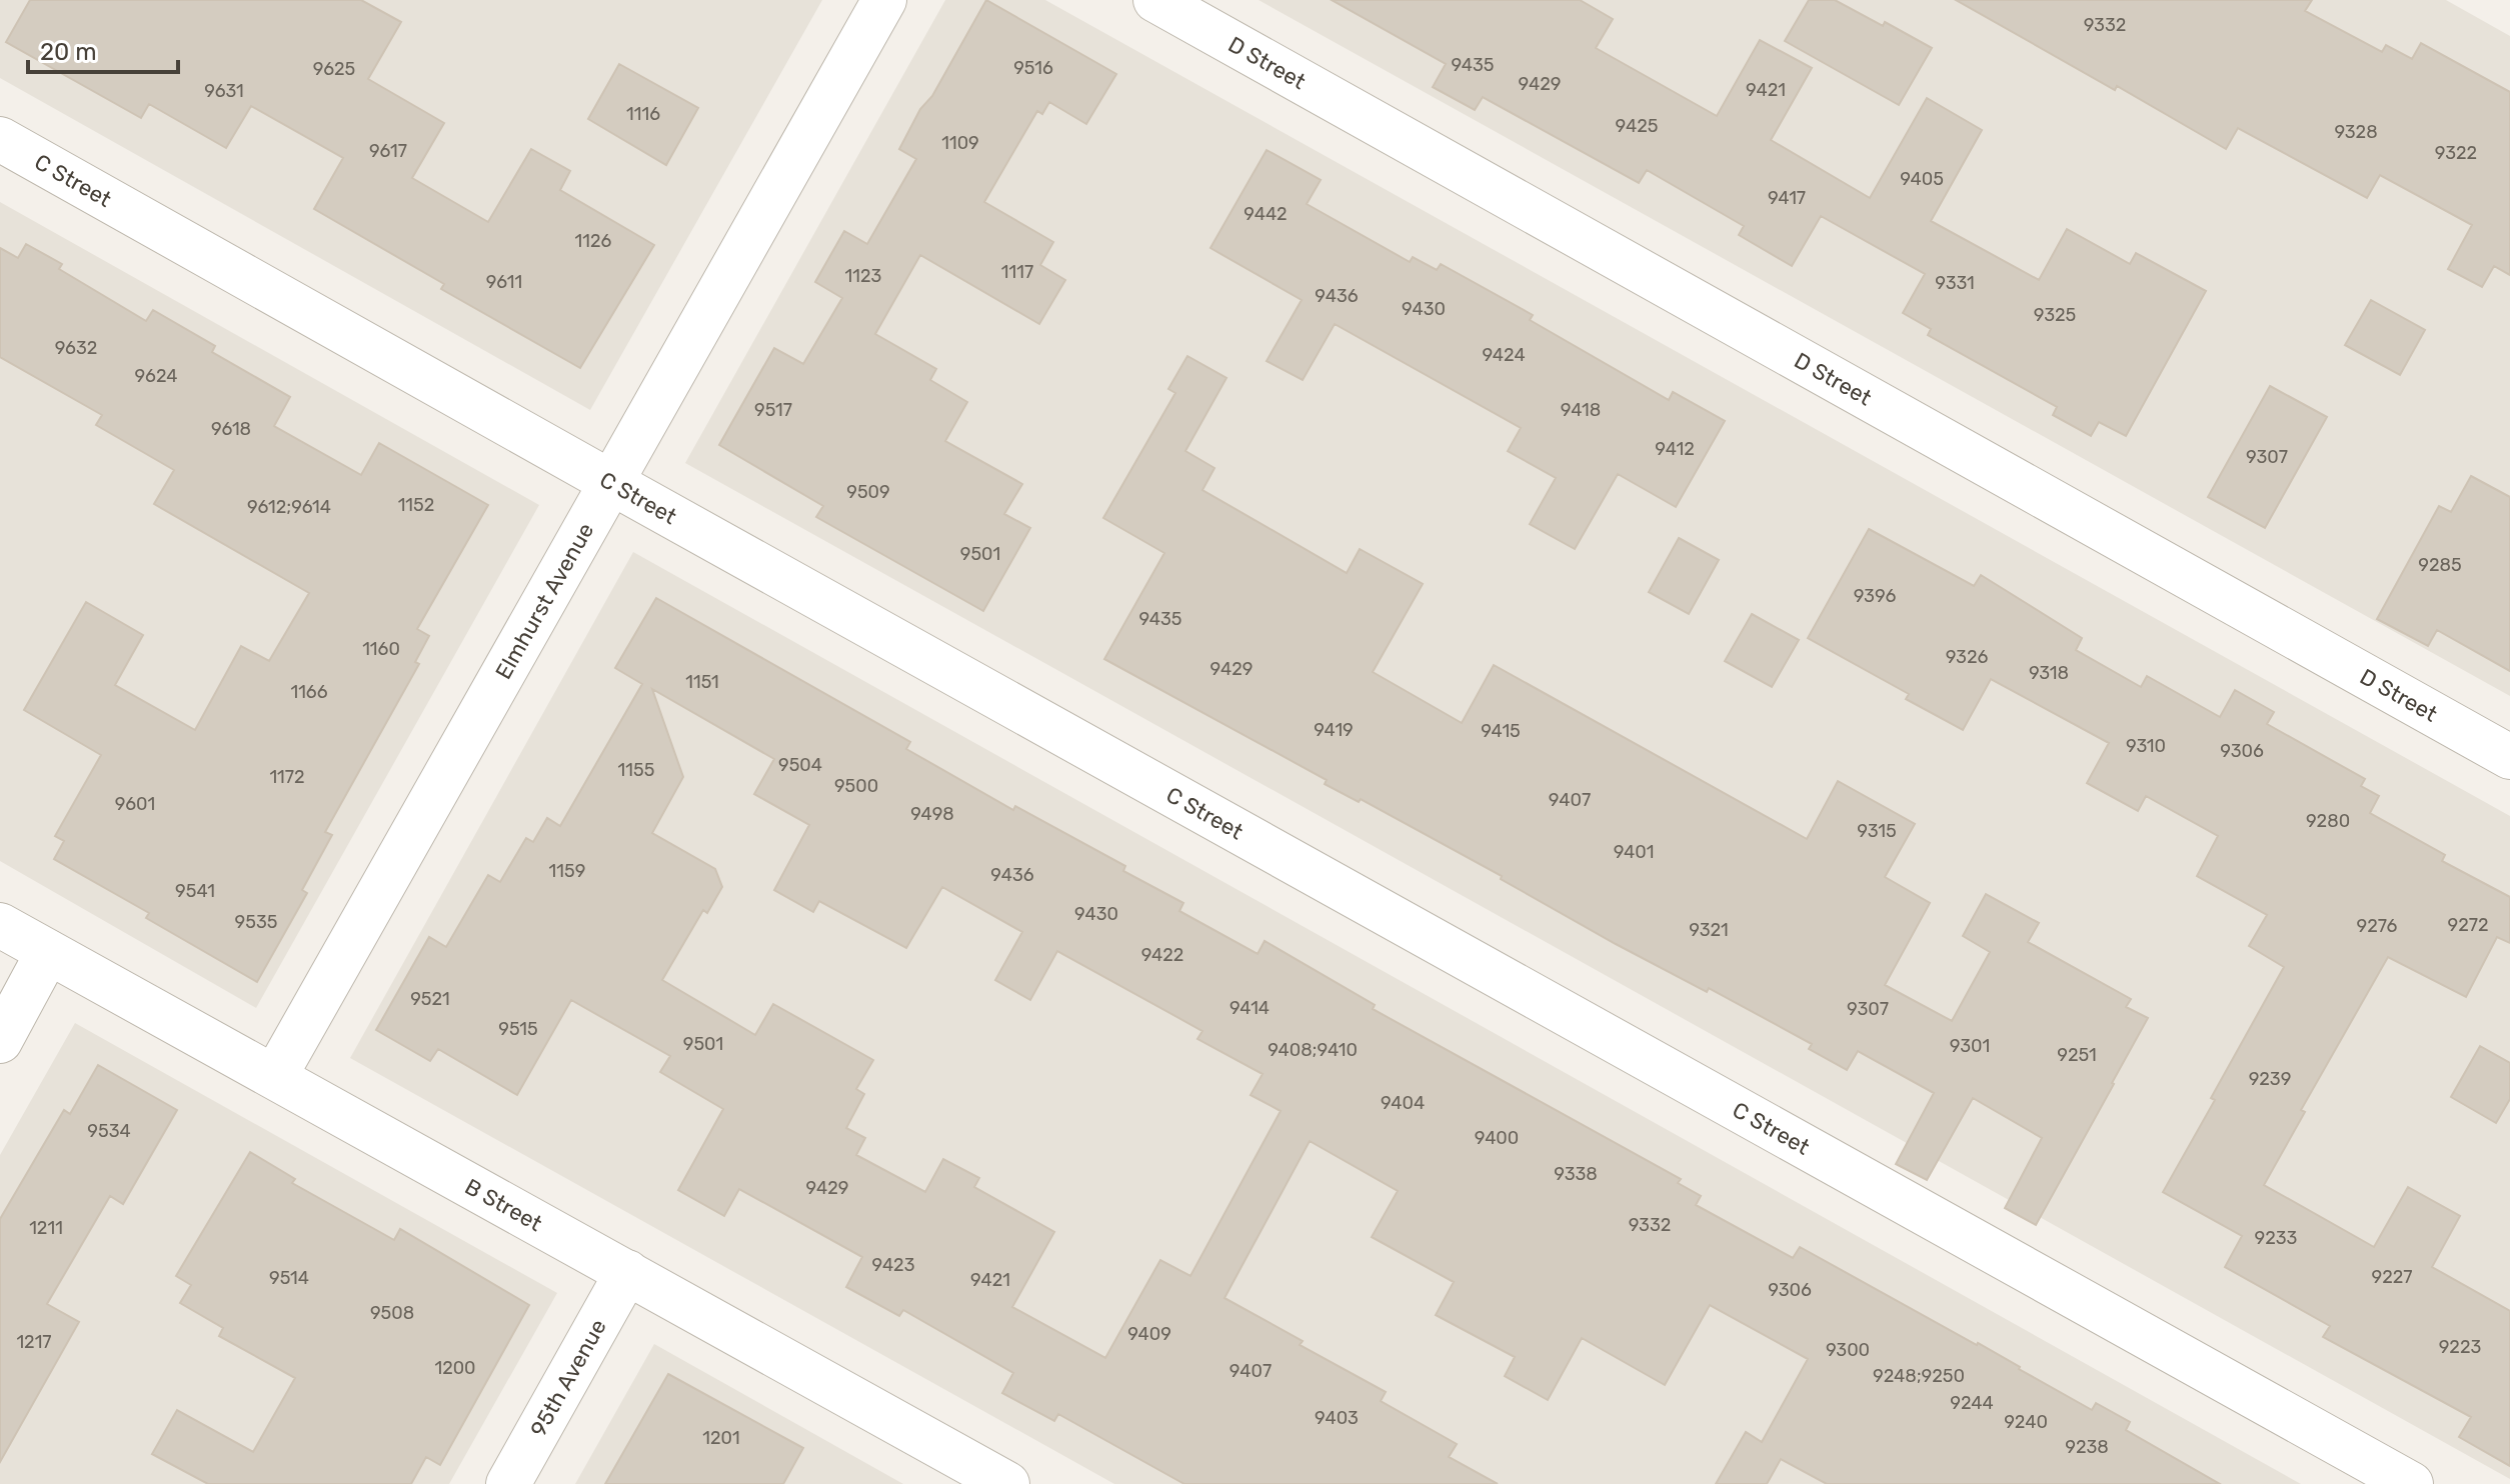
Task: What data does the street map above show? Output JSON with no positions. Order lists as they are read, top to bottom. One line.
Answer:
{"streets":{"street":["D Street","C Street","Elmhurst Avenue","B Street","95th Avenue"]},"crossings":[["C Street","Elmhurst Avenue"],["Elmhurst Avenue","B Street"],["B Street","95th Avenue"]],"house_numbers":["9332","9435","9516","9625","9429","9421","9631","1116","9425","9328","1109","9617","9322","9405","9417","9442","1126","1117","1123","9611","9331","9436","9430","9325","9632","9424","9624","9517","9418","9618","9412","9307","9509","1152","9612;9614","9501","9285","9396","9435","1160","9326","9429","9318","1151","1166","9419","9415","9310","9306","9504","1155","1172","9500","9407","9601","9498","9280","9315","9401","1159","9436","9541","9430","9535","9272","9276","9321","9422","9521","9414","9307","9515","9501","9301","9408;9410","9251","9239","9404","9534","9400","9338","9429","9332","1211","9233","9423","9227","9514","9421","9306","9508","9409","1217","9223","9300","1200","9407","9248;9250","9244","9403","9240","1201","9238"],"scale_bar":"20 m"}
